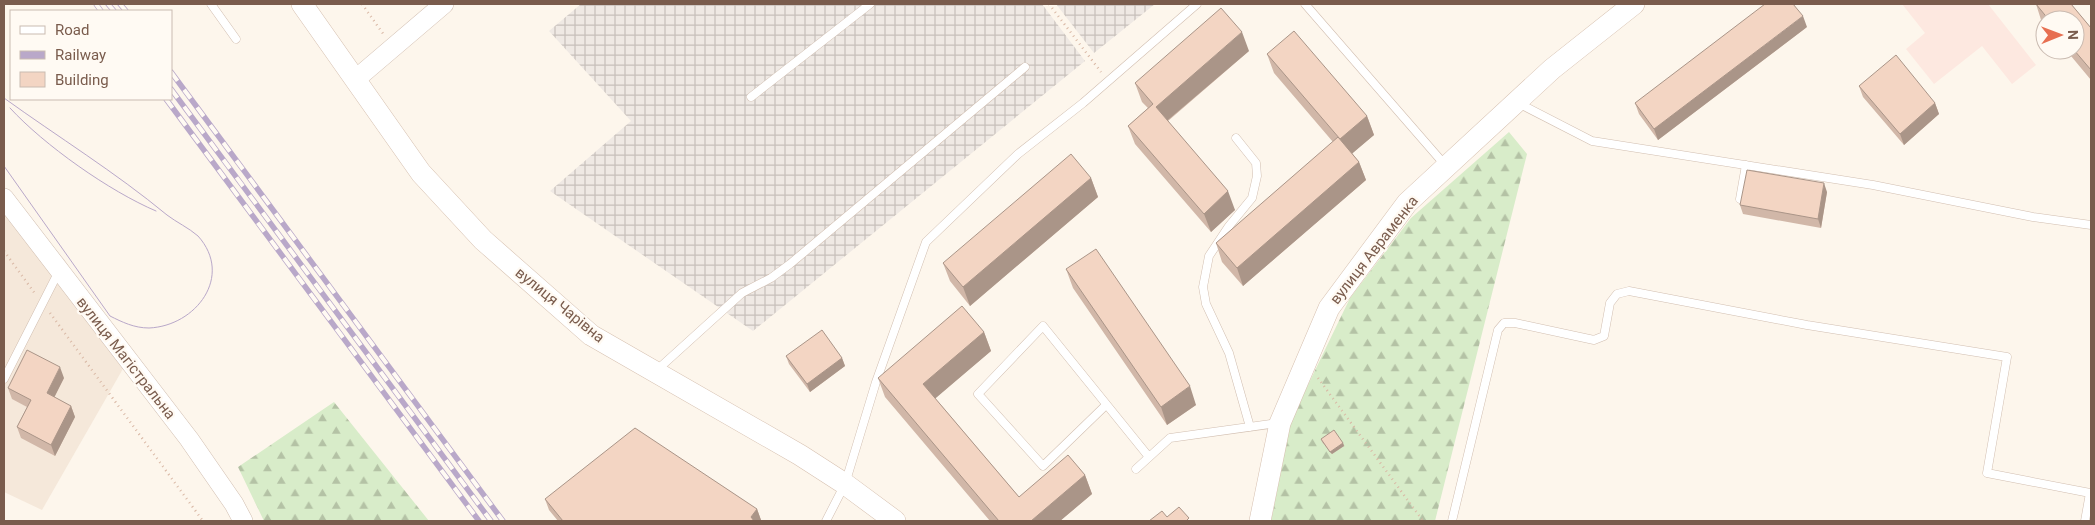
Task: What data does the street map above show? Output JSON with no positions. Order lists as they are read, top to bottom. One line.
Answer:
{"streets":{"main road":["вулиця Авраменка","вулиця Чарівна"],"street":["вулиця Магістральна"]},"legend":["Road","Railway","Building"],"north":"right"}
